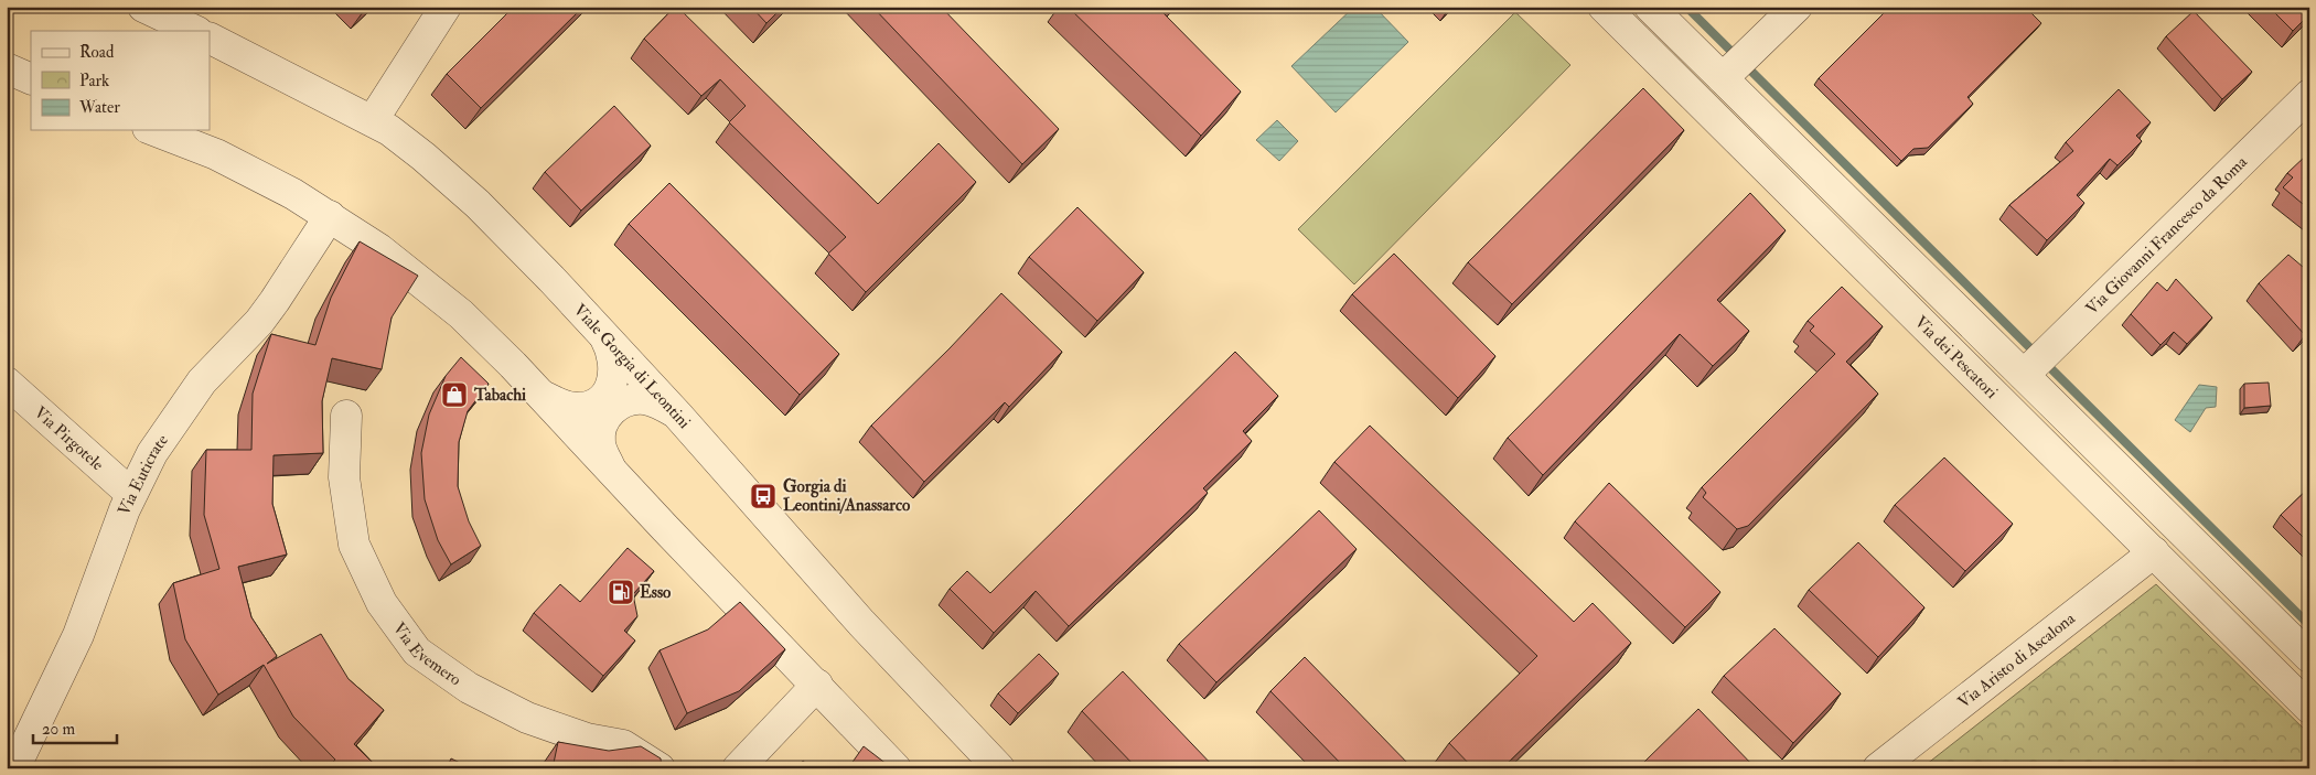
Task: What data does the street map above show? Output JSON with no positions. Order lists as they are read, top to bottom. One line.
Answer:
{"streets":{"street":["Via Giovanni Francesco da Roma","Via dei Pescatori","Viale Gorgia di Leontini","Via Pirgotele","Via Euticrate","Via Evemero","Via Aristo di Ascalona"]},"crossings":[["Via Giovanni Francesco da Roma","Via dei Pescatori"],["Via dei Pescatori","Via Aristo di Ascalona"],["Via Pirgotele","Via Euticrate"]],"places":{"shop":["Tabachi"],"bus stop":["Gorgia di Leontini/Anassarco"],"fuel station":["Esso"]},"legend":["Road","Park","Water"],"scale_bar":"20 m"}
